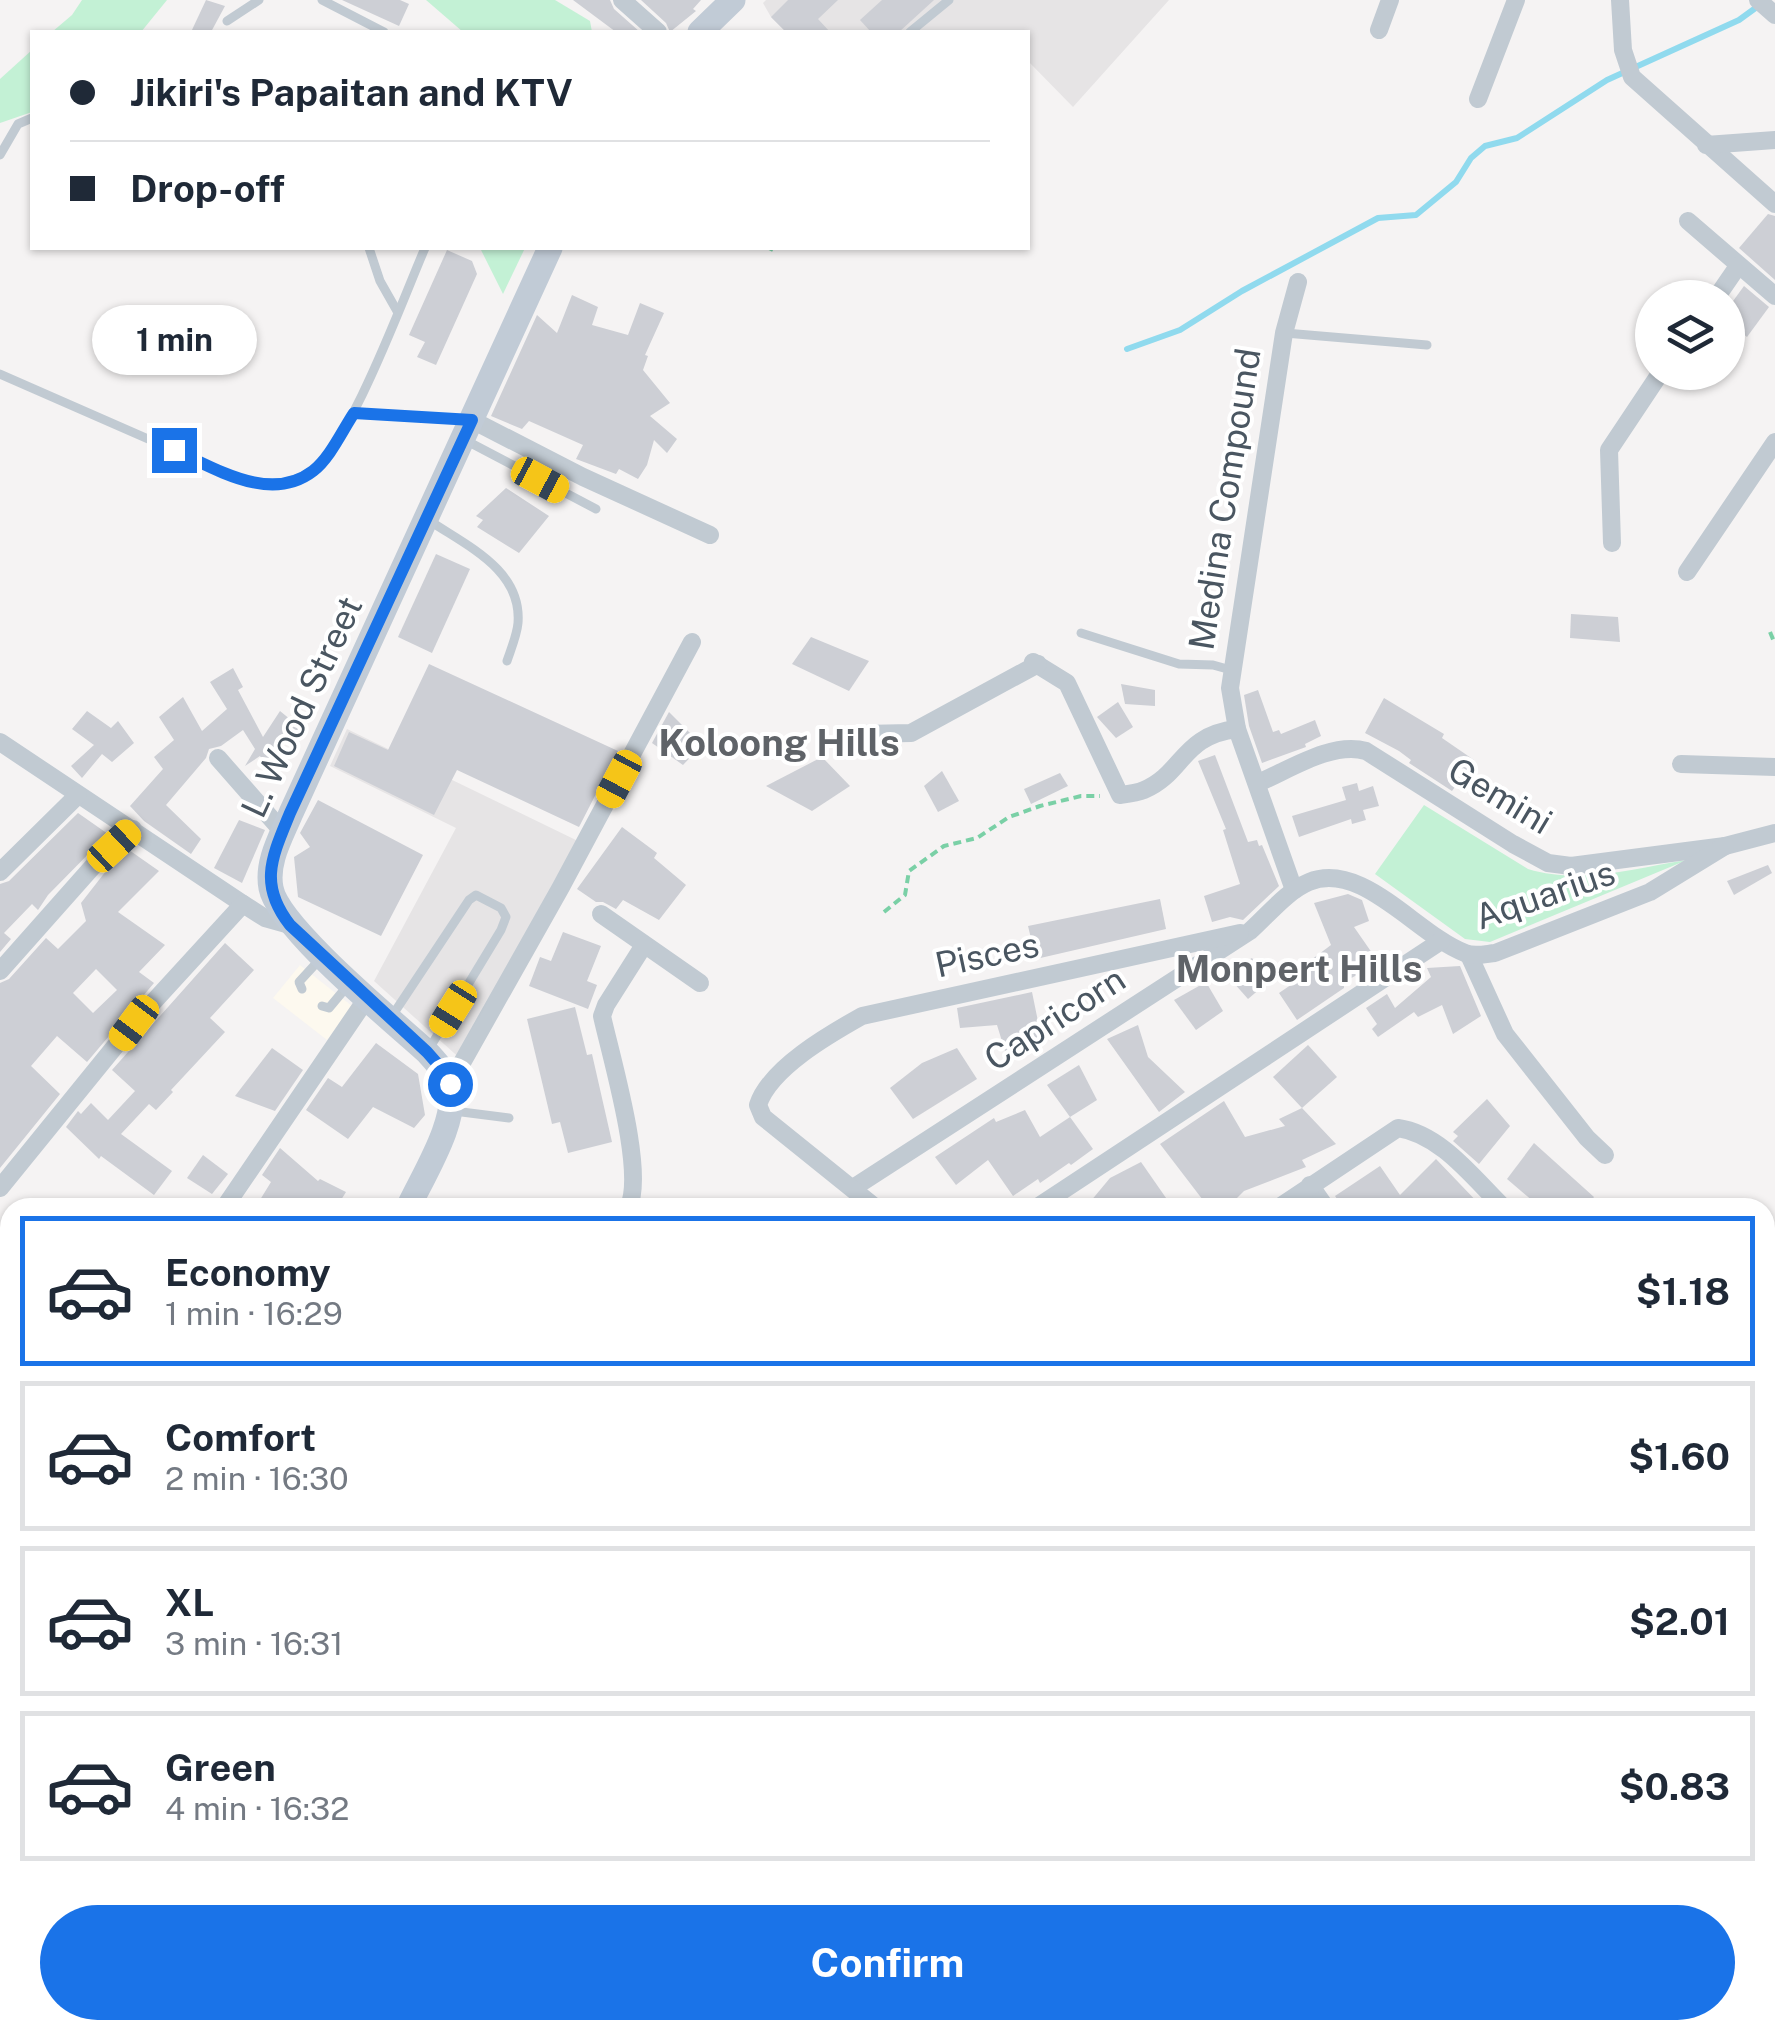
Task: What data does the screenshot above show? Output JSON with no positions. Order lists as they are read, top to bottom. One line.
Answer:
{"streets":{"main road":["L. Wood Street"],"street":["Medina Compound","Gemini","Aquarius","Pisces","Capricorn"]},"crossings":[["Gemini","Aquarius"],["Aquarius","Capricorn"],["Pisces","Capricorn"]],"districts":["Koloong Hills","Monpert Hills"],"page":{"banner":["Jikiri's Papaitan and KTV","Drop-off"],"bubble":"1 min","list":[{"name":"Economy","note":"1 min · 16:29","value":"$1.18"},{"name":"Comfort","note":"2 min · 16:30","value":"$1.60"},{"name":"XL","note":"3 min · 16:31","value":"$2.01"},{"name":"Green","note":"4 min · 16:32","value":"$0.83"}],"buttons":"Confirm"}}
